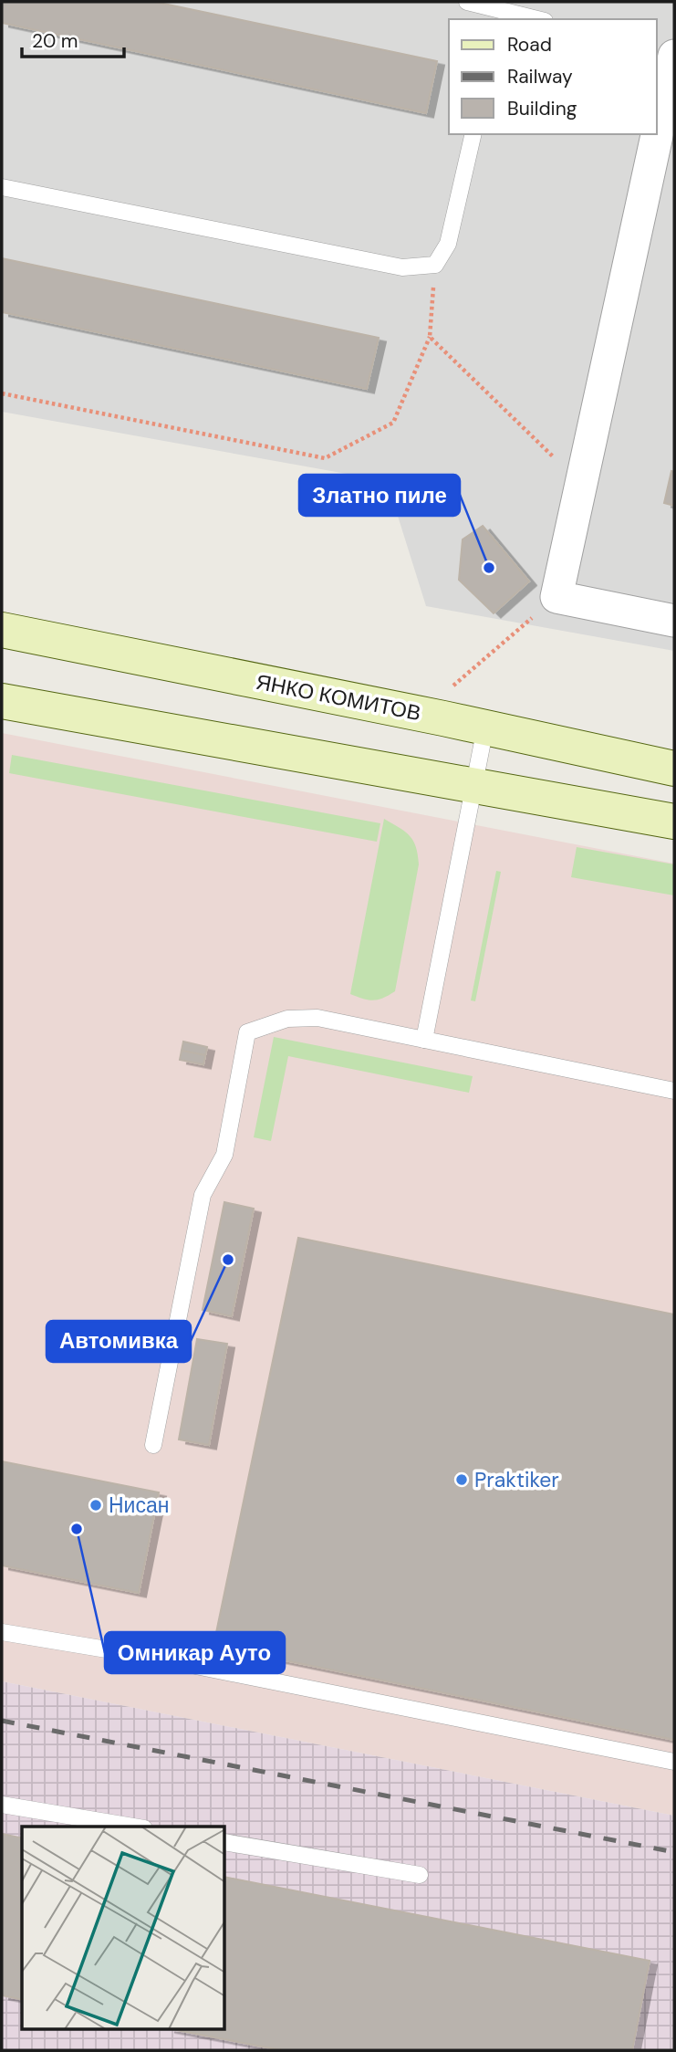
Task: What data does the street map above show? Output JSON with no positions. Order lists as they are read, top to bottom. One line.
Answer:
{"streets":{"main road":["ЯНКО КОМИТОВ"]},"places":["Златно пиле","Автомивка","Praktiker","Нисан","Омникар Ауто"],"legend":["Road","Railway","Building"],"scale_bar":"20 m"}
